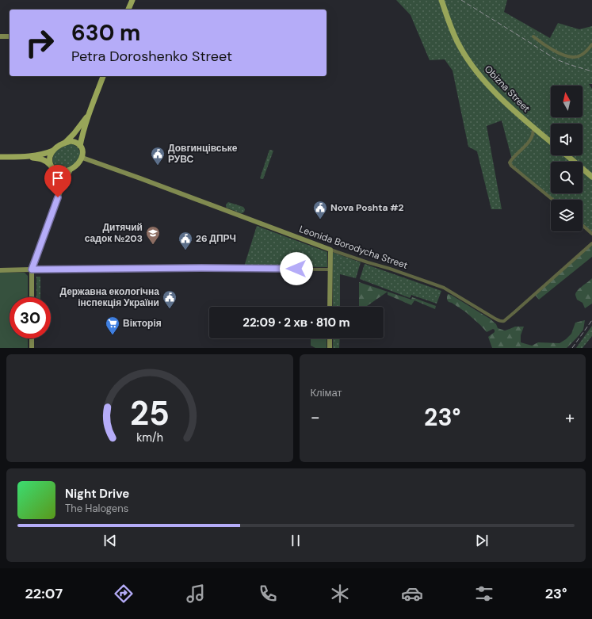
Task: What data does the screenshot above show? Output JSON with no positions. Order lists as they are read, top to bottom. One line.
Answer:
{"streets":{"main road":["Obizna Street"],"street":["Leonida Borodycha Street"]},"places":{"public building":["Довгинцівське РУВС","Nova Poshta #2","26 ДПРЧ","Державна екологічна інспекція України"],"school or university":["Дитячий садок №203"],"supermarket":["Вікторія"]},"north":"top","page":{"turn":["630 m","Petra Doroshenko Street"],"limit":"30","trip":"22:09 · 2 хв · 810 m","tile":"Клімат","heat":["−","23°","+"],"song":["Night Drive","The Halogens"],"tabs":["22:07","23°"],"gauge":["25","km/h"]}}
